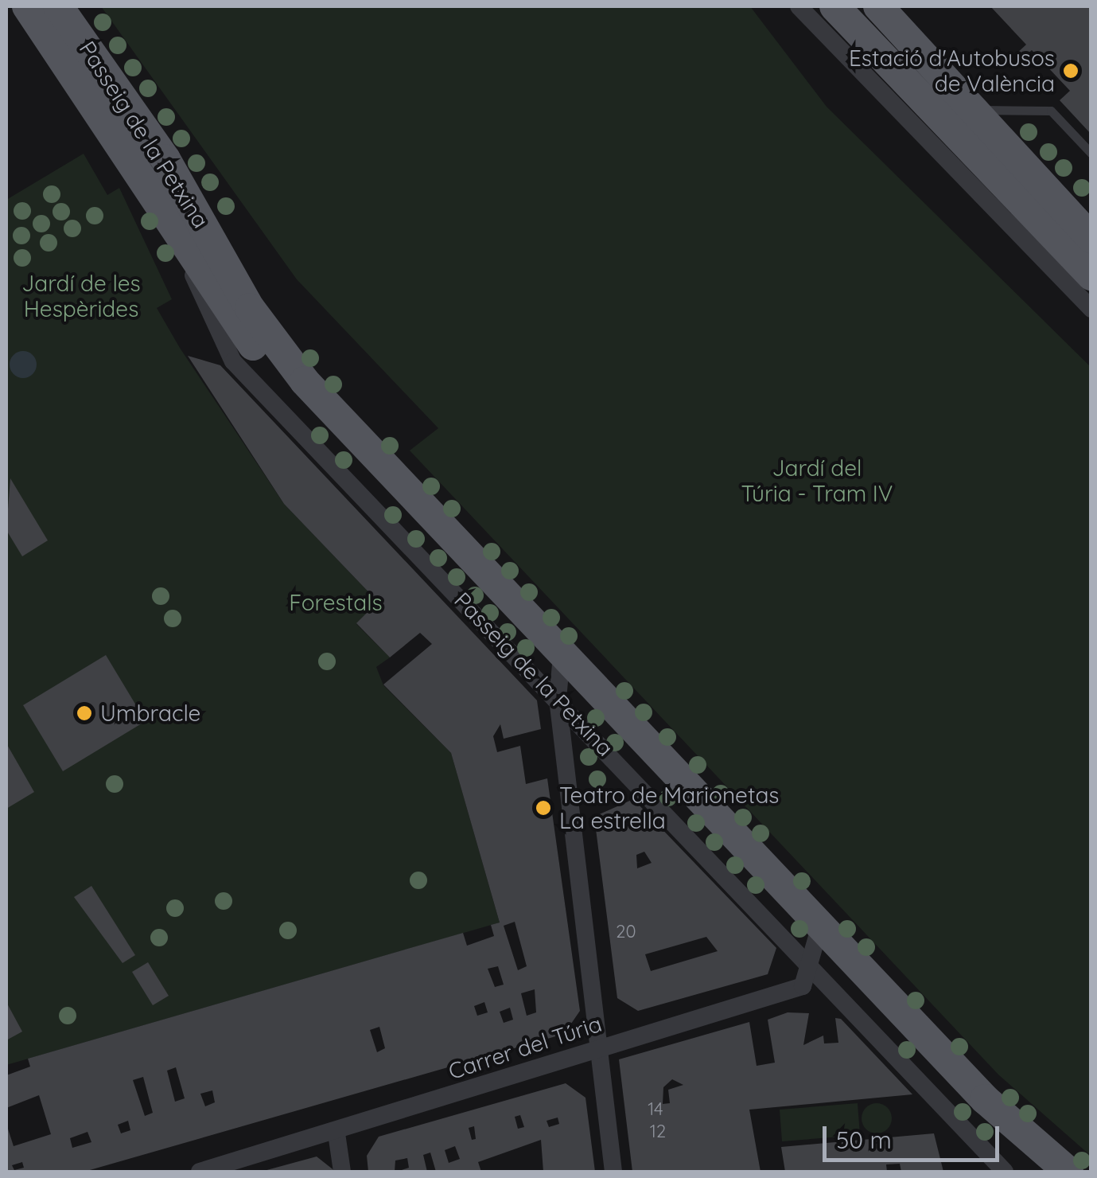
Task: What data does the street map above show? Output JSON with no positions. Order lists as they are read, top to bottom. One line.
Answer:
{"streets":{"main road":["Passeig de la Petxina"],"street":["Carrer del Túria"]},"crossings":[["Passeig de la Petxina","Carrer del Túria"]],"parks":["Jardí de les Hespèrides","Jardí del Túria - Tram IV","Forestals"],"places":["Estació d'Autobusos de València","Umbracle","Teatro de Marionetas La estrella"],"house_numbers":["20","14","12"],"scale_bar":"50 m"}
